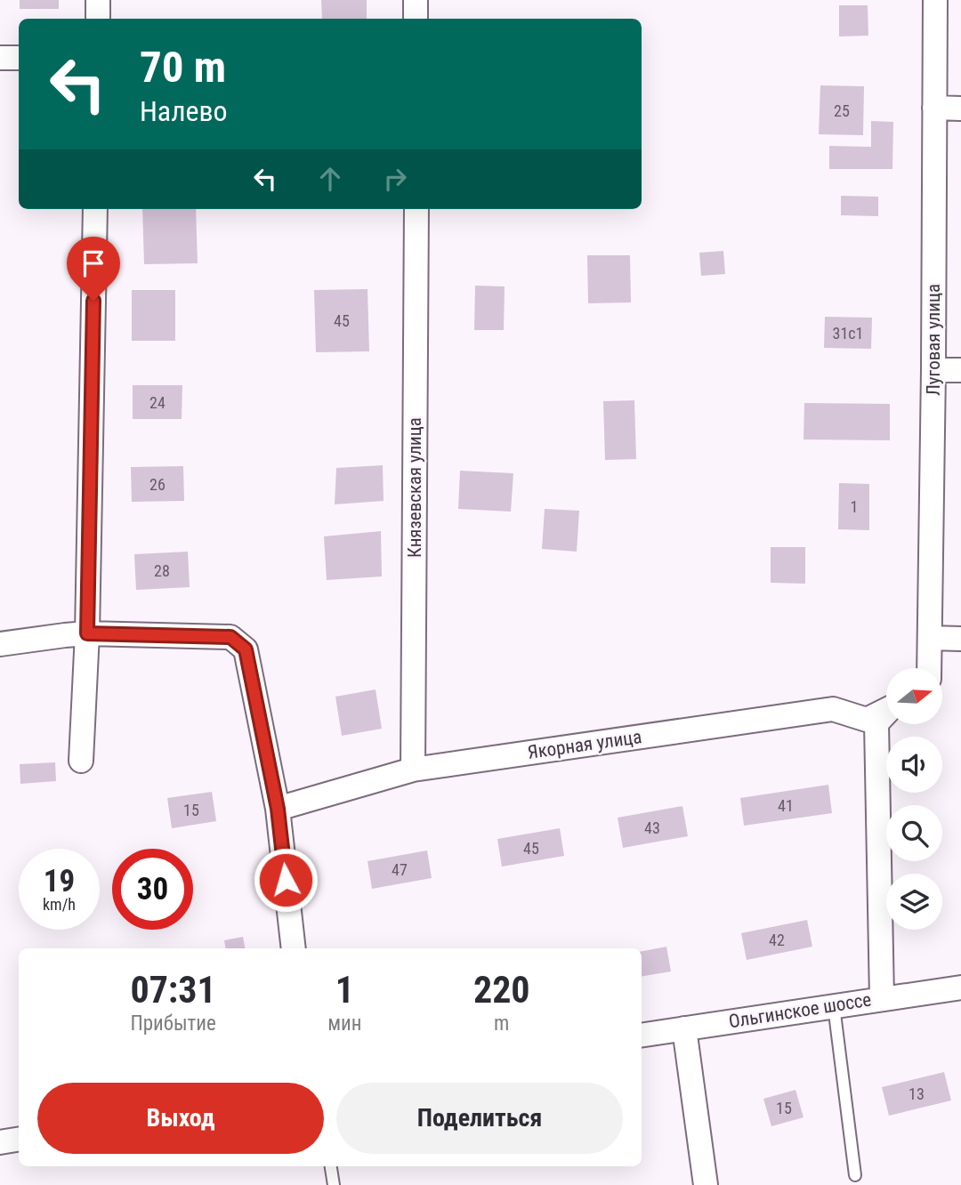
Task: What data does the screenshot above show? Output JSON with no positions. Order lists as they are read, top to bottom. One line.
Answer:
{"streets":{"street":["Луговая улица","Князевская улица","Якорная улица","Ольгинское шоссе"]},"crossings":[["Князевская улица","Якорная улица"],["Якорная улица","Ольгинское шоссе"]],"house_numbers":["25","45","31с1","24","26","1","28","41","15","43","45","47","42","13","15"],"north":"right","page":{"turn":["70 m","Налево"],"speed":"19 km/h","limit":"30","eta":["07:31","Прибытие","1","мин","220","m"],"buttons":["Выход","Поделиться"]}}
